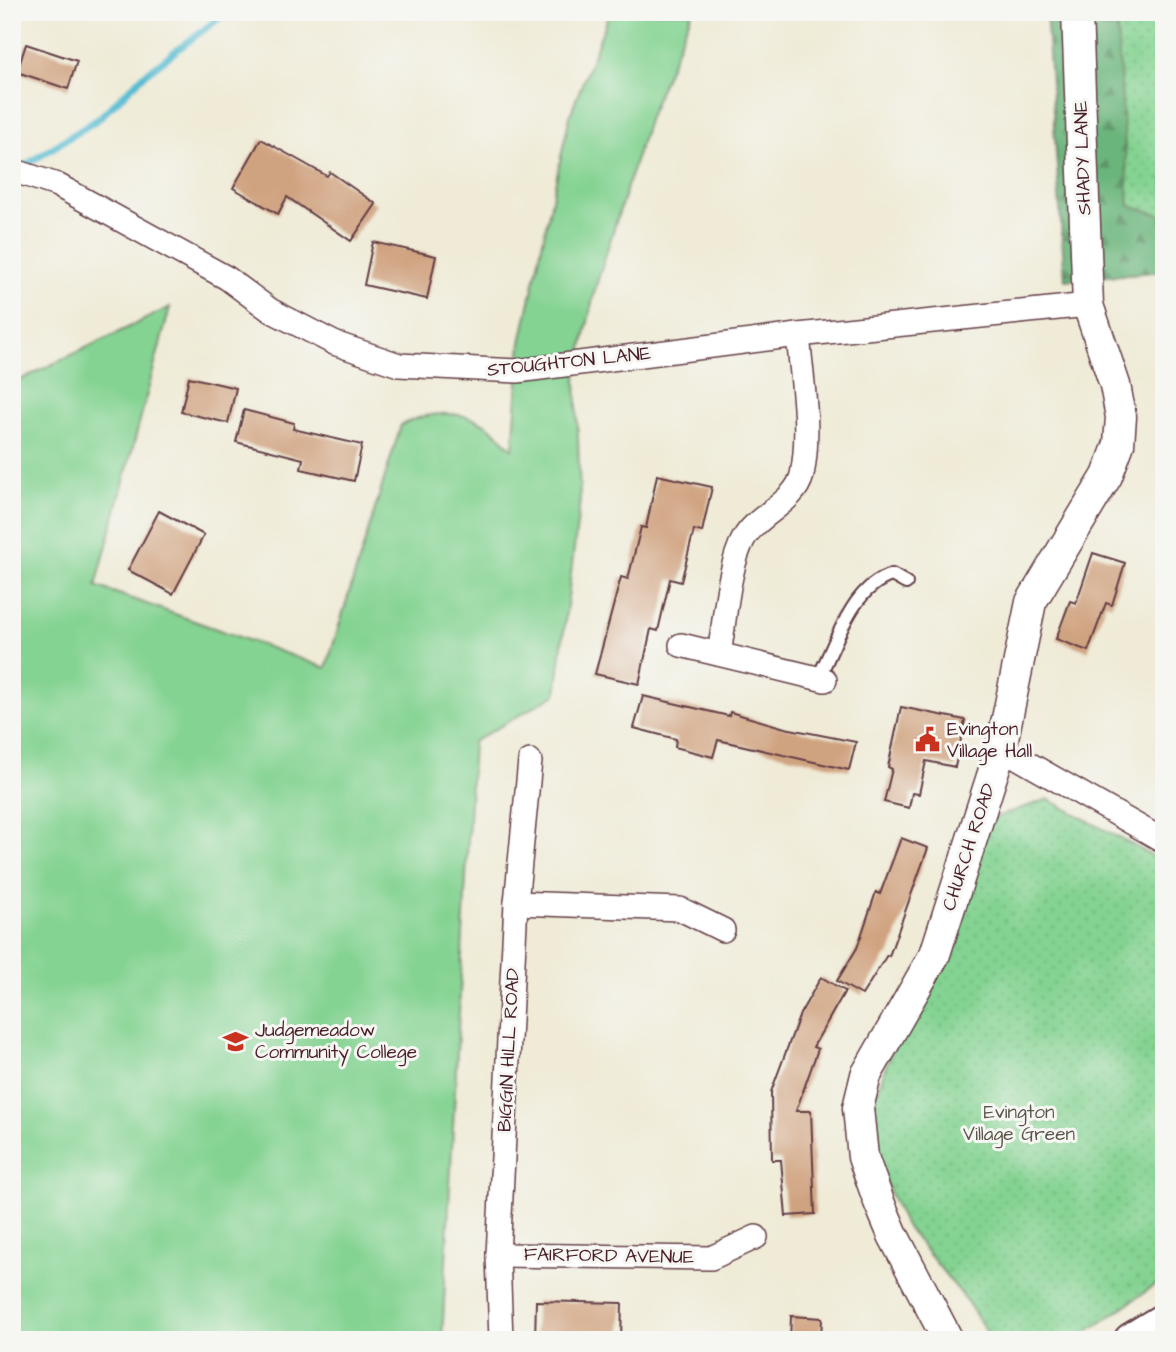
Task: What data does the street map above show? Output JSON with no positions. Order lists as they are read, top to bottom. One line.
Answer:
{"streets":{"street":["SHADY LANE","STOUGHTON LANE","CHURCH ROAD","BIGGIN HILL ROAD","FAIRFORD AVENUE"]},"crossings":[["SHADY LANE","STOUGHTON LANE"],["SHADY LANE","CHURCH ROAD"],["STOUGHTON LANE","CHURCH ROAD"],["BIGGIN HILL ROAD","FAIRFORD AVENUE"]],"parks":["Evington Village Green"],"places":{"public building":["Evington Village Hall"],"school or university":["Judgemeadow Community College"]}}
